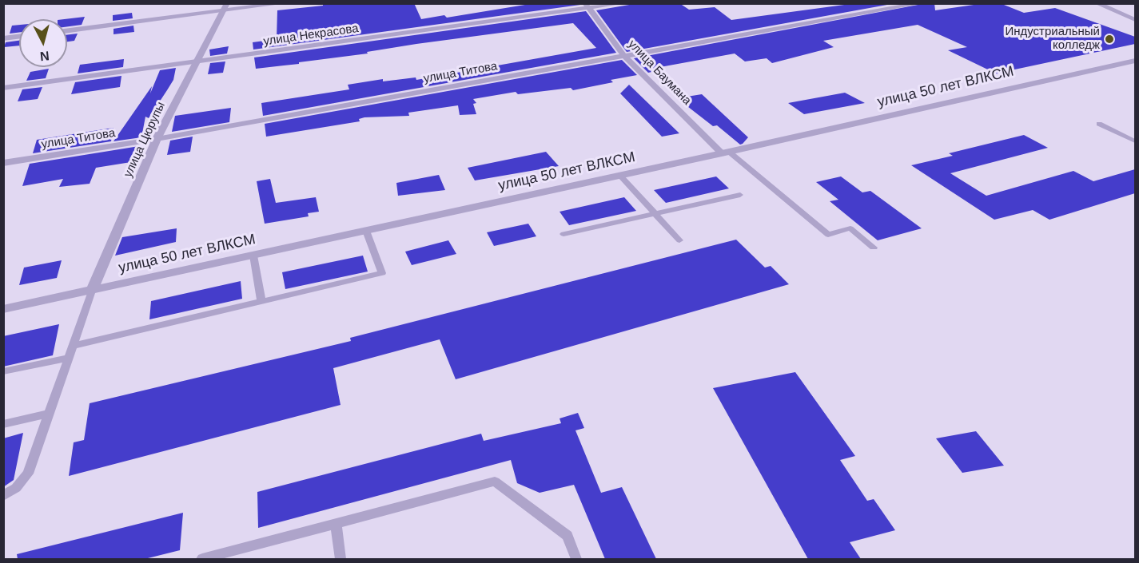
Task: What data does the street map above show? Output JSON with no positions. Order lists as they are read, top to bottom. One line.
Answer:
{"streets":{"street":["улица Некрасова","улица Титова","улица Баумана","улица 50 лет ВЛКСМ","улица Цюрупы"]},"crossings":[["улица Некрасова","улица Баумана"],["улица Некрасова","улица Цюрупы"],["улица Титова","улица Баумана"],["улица Титова","улица Цюрупы"],["улица Баумана","улица 50 лет ВЛКСМ"],["улица 50 лет ВЛКСМ","улица Цюрупы"]],"places":["Индустриальный колледж"],"north":"bottom"}
